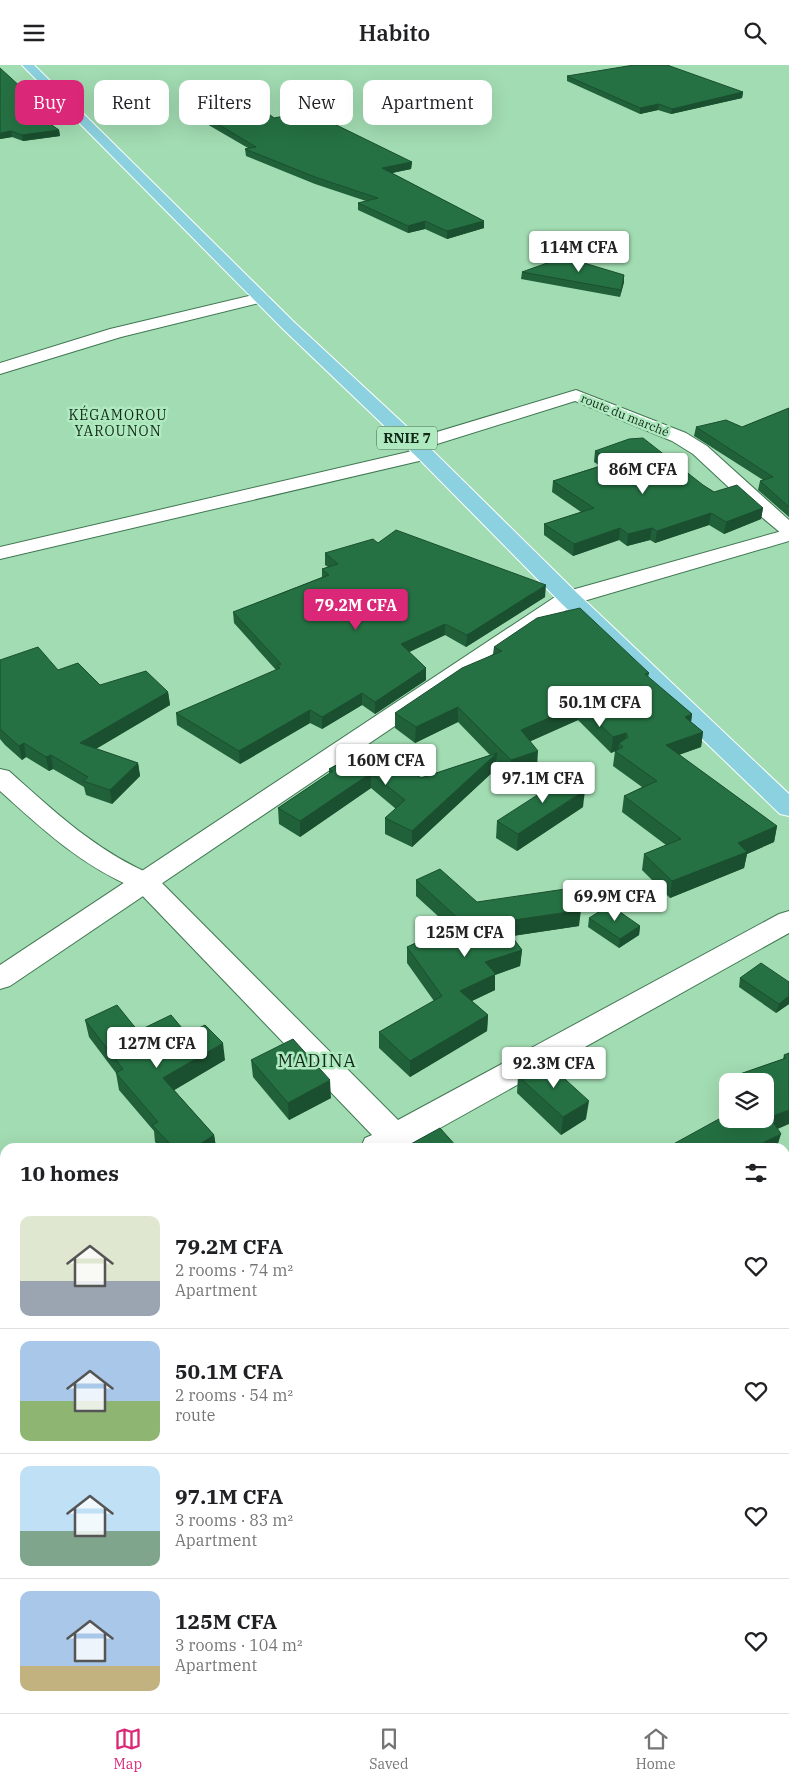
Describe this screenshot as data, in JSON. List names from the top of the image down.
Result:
{
  "streets": {
    "main road": ["RNIE 7"],
    "street": ["route du marché"]
  },
  "crossings": [
    ["route du marché", "RNIE 7"]
  ],
  "districts": ["KÉGAMOROU YAROUNON", "MADINA"],
  "page": {
    "header": "Habito",
    "chip": [
      "Buy",
      "Rent",
      "Filters",
      "New",
      "Apartment"
    ],
    "price": [
      "114M CFA",
      "86M CFA",
      "79.2M CFA",
      "50.1M CFA",
      "160M CFA",
      "97.1M CFA",
      "69.9M CFA",
      "125M CFA",
      "127M CFA",
      "92.3M CFA"
    ],
    "heading": "10 homes",
    "list": [
      {
        "name": "79.2M CFA",
        "note": "2 rooms · 74 m² · Apartment"
      },
      {
        "name": "50.1M CFA",
        "note": "2 rooms · 54 m² · route"
      },
      {
        "name": "97.1M CFA",
        "note": "3 rooms · 83 m² · Apartment"
      },
      {
        "name": "125M CFA",
        "note": "3 rooms · 104 m² · Apartment"
      }
    ],
    "tabs": ["Map", "Saved", "Home"]
  }
}
